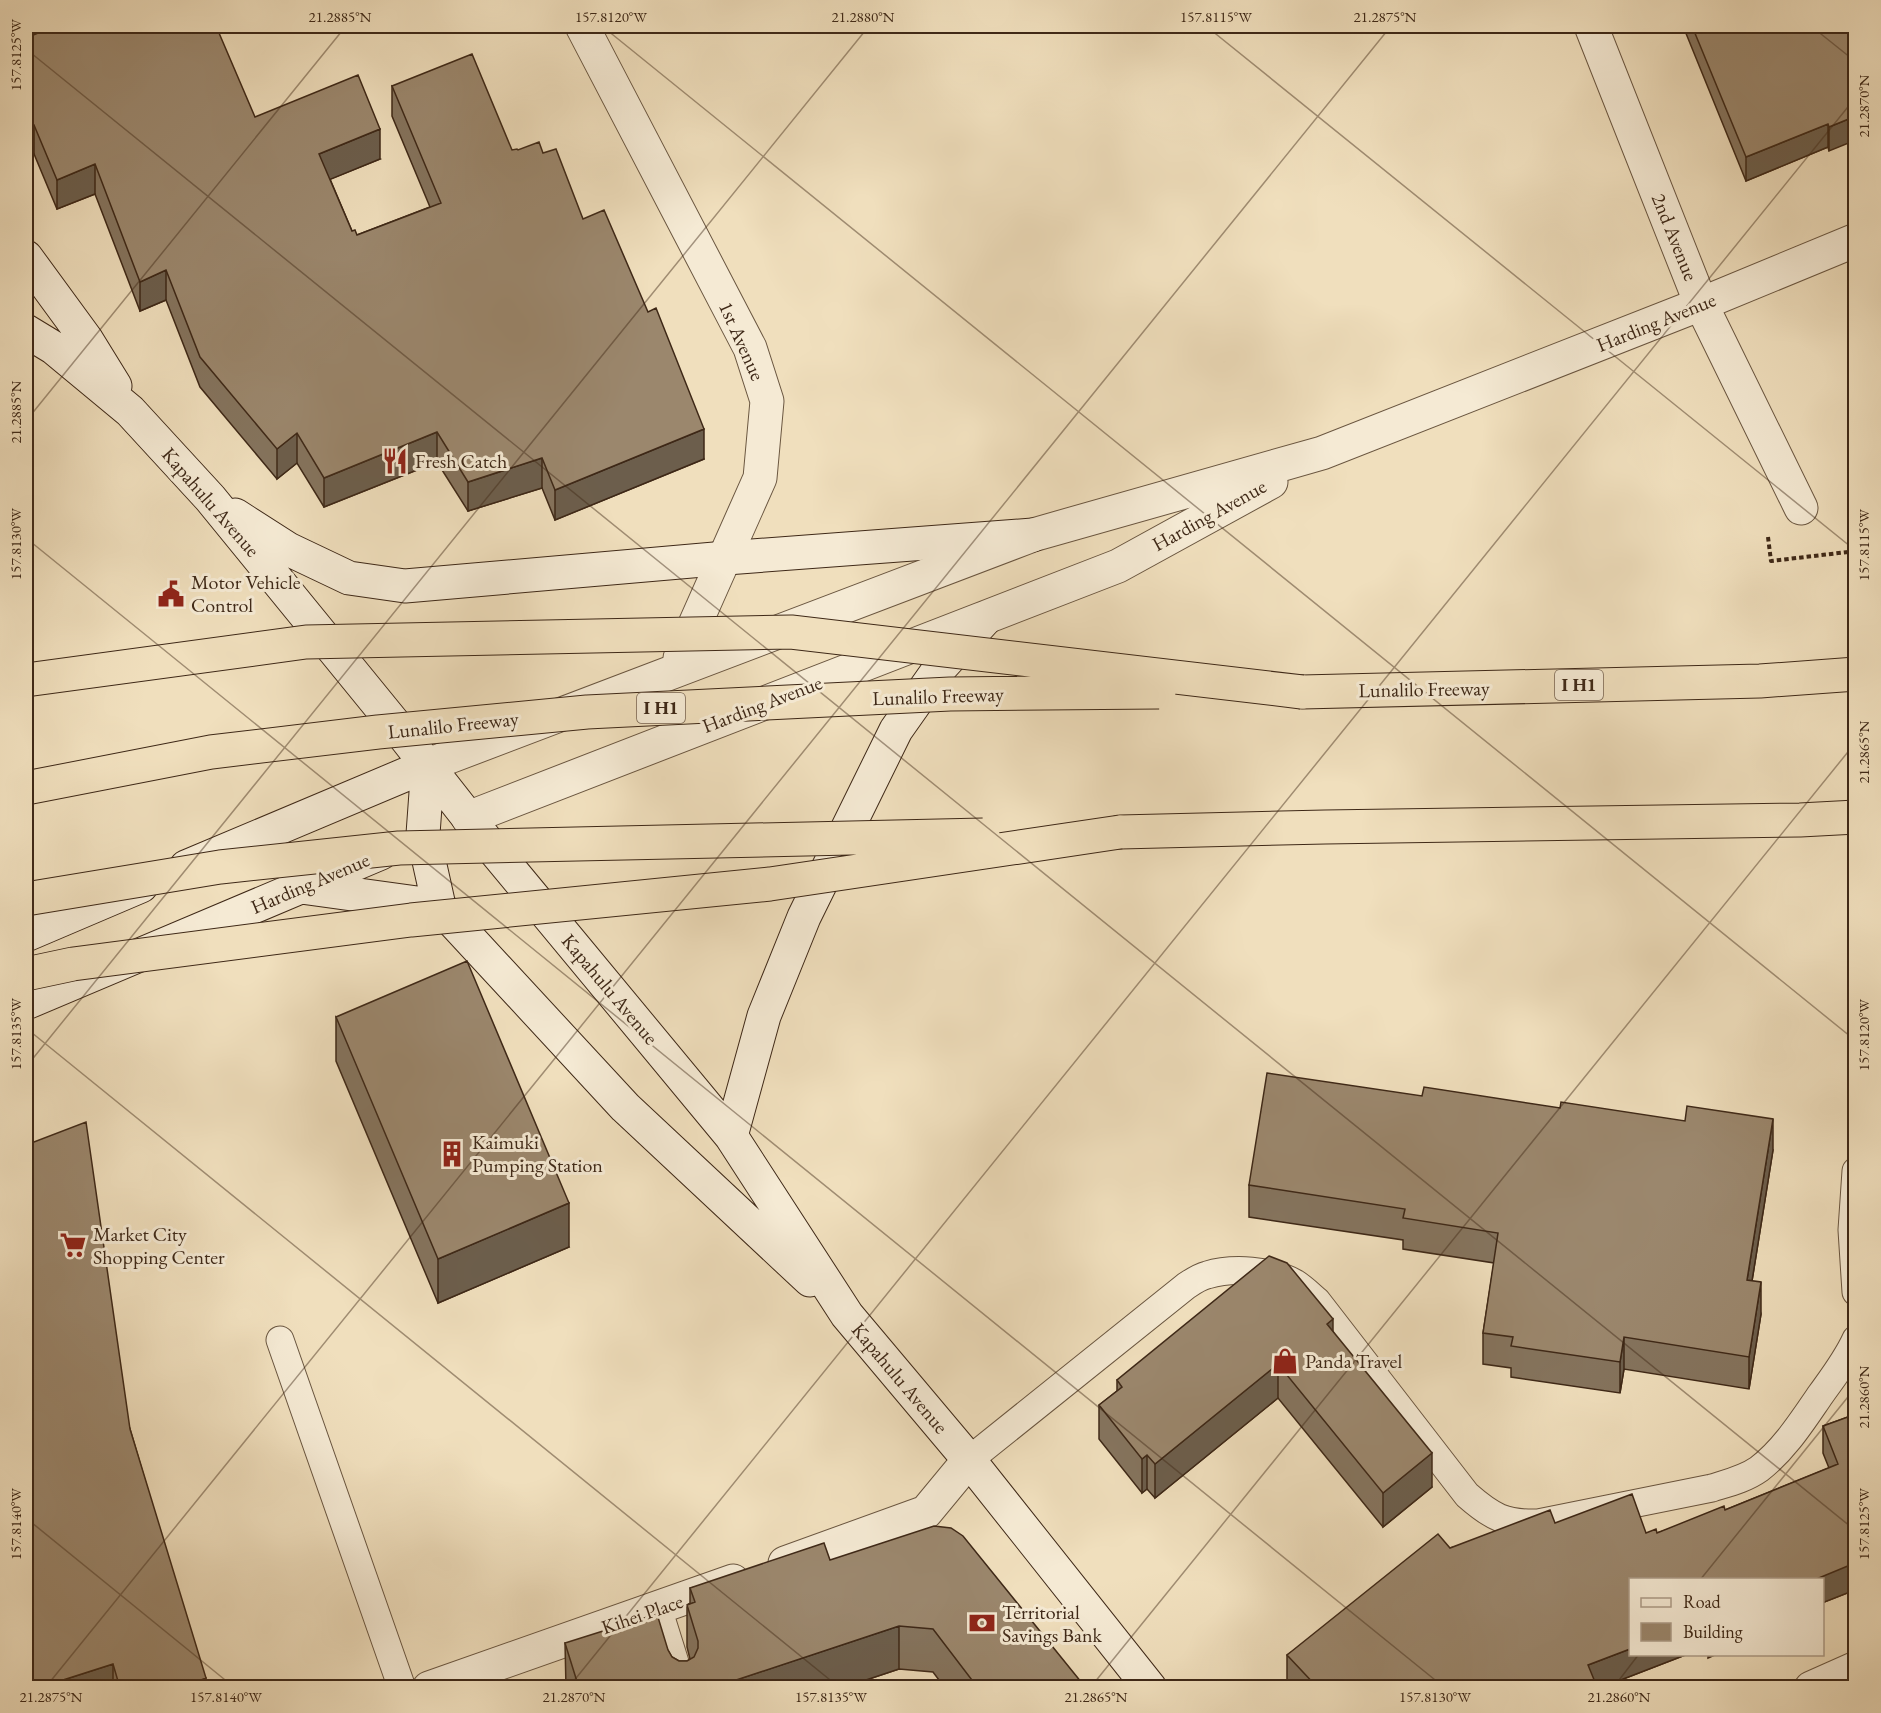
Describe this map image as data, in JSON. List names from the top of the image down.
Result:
{
  "streets": {
    "highway": ["I H1", "Lunalilo Freeway"],
    "main road": [
      "2nd Avenue",
      "Harding Avenue",
      "1st Avenue",
      "Kapahulu Avenue",
      "Kihei Place"
    ]
  },
  "crossings": [
    ["2nd Avenue", "Harding Avenue"],
    ["Harding Avenue", "1st Avenue"],
    ["Harding Avenue", "Kapahulu Avenue"],
    ["Kapahulu Avenue", "Kihei Place"]
  ],
  "places": {
    "restaurant": ["Fresh Catch"],
    "public building": ["Motor Vehicle Control"],
    "building": ["Kaimuki Pumping Station"],
    "supermarket": ["Market City Shopping Center"],
    "shop": ["Panda Travel"],
    "bank": ["Territorial Savings Bank"]
  },
  "legend": ["Road", "Building"],
  "coordinates": [
    "21.2885°N",
    "157.8120°W",
    "21.2880°N",
    "157.8115°W",
    "21.2875°N",
    "157.8125°W",
    "21.2870°N",
    "157.8130°W",
    "21.2865°N",
    "157.8135°W",
    "21.2860°N",
    "157.8140°W"
  ]
}
